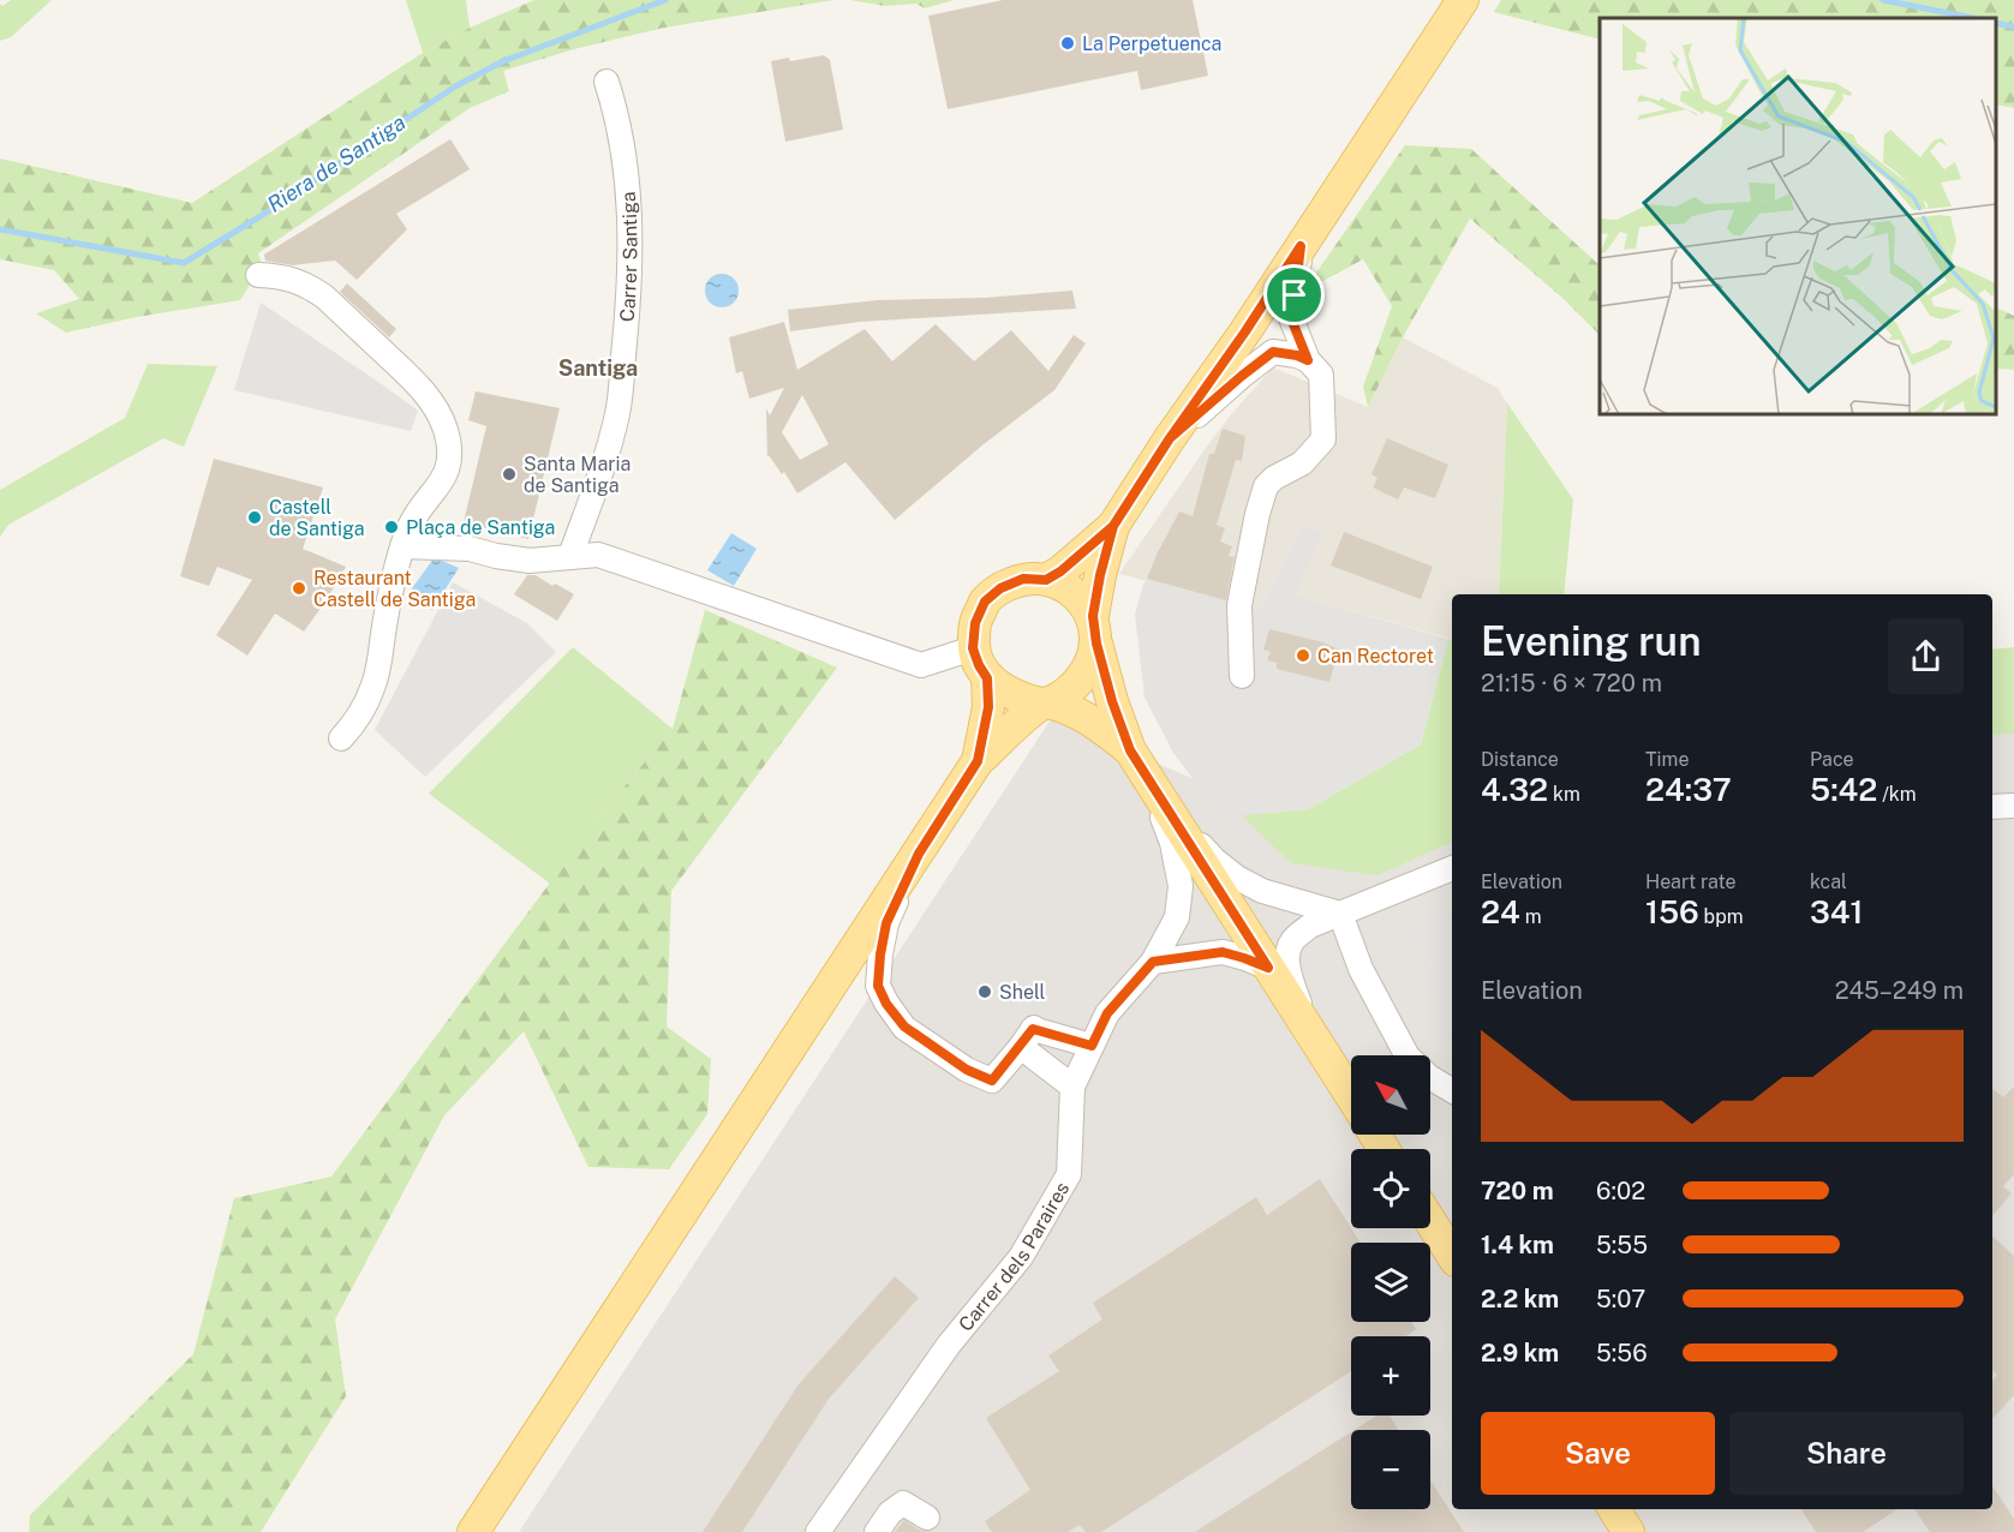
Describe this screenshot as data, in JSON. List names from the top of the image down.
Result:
{
  "streets": {
    "street": ["Carrer Santiga", "Carrer dels Paraires"]
  },
  "districts": ["Santiga"],
  "water": ["Riera de Santiga"],
  "places": [
    "La Perpetuenca",
    "Santa Maria de Santiga",
    "Castell de Santiga",
    "Plaça de Santiga",
    "Restaurant Castell de Santiga",
    "Can Rectoret",
    "Shell"
  ],
  "north": "top left",
  "page": {
    "heading": ["Evening run", "21:15 · 6 × 720 m"],
    "stats": [
      ["Distance", "4.32 km"],
      ["Time", "24:37"],
      ["Pace", "5:42 /km"],
      ["Elevation", "24 m"],
      ["Heart rate", "156 bpm"],
      ["kcal", "341"]
    ],
    "chart": ["Elevation", "245–249 m"],
    "map_buttons": ["+", "−"],
    "list": [
      {
        "name": "720 m",
        "note": "6:02"
      },
      {
        "name": "1.4 km",
        "note": "5:55"
      },
      {
        "name": "2.2 km",
        "note": "5:07"
      },
      {
        "name": "2.9 km",
        "note": "5:56"
      }
    ],
    "buttons": ["Save", "Share"]
  }
}
